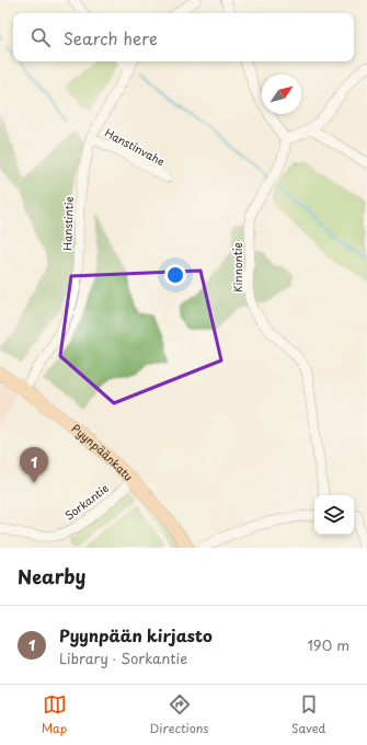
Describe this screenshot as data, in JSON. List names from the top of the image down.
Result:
{
  "streets": {
    "main road": ["Pyynpäänkatu"],
    "street": [
      "Hanstinvahe",
      "Hanstintie",
      "Kinnontie",
      "Sorkantie"
    ]
  },
  "crossings": [
    ["Hanstinvahe", "Hanstintie"],
    ["Hanstintie", "Pyynpäänkatu"],
    ["Pyynpäänkatu", "Sorkantie"]
  ],
  "north": "top right",
  "page": {
    "search": "Search here",
    "pins": "1",
    "heading": "Nearby",
    "list": [
      {
        "mark": "1",
        "name": "Pyynpään kirjasto",
        "note": "Library · Sorkantie",
        "value": "190 m"
      }
    ],
    "nav": ["Map", "Directions", "Saved"]
  }
}
